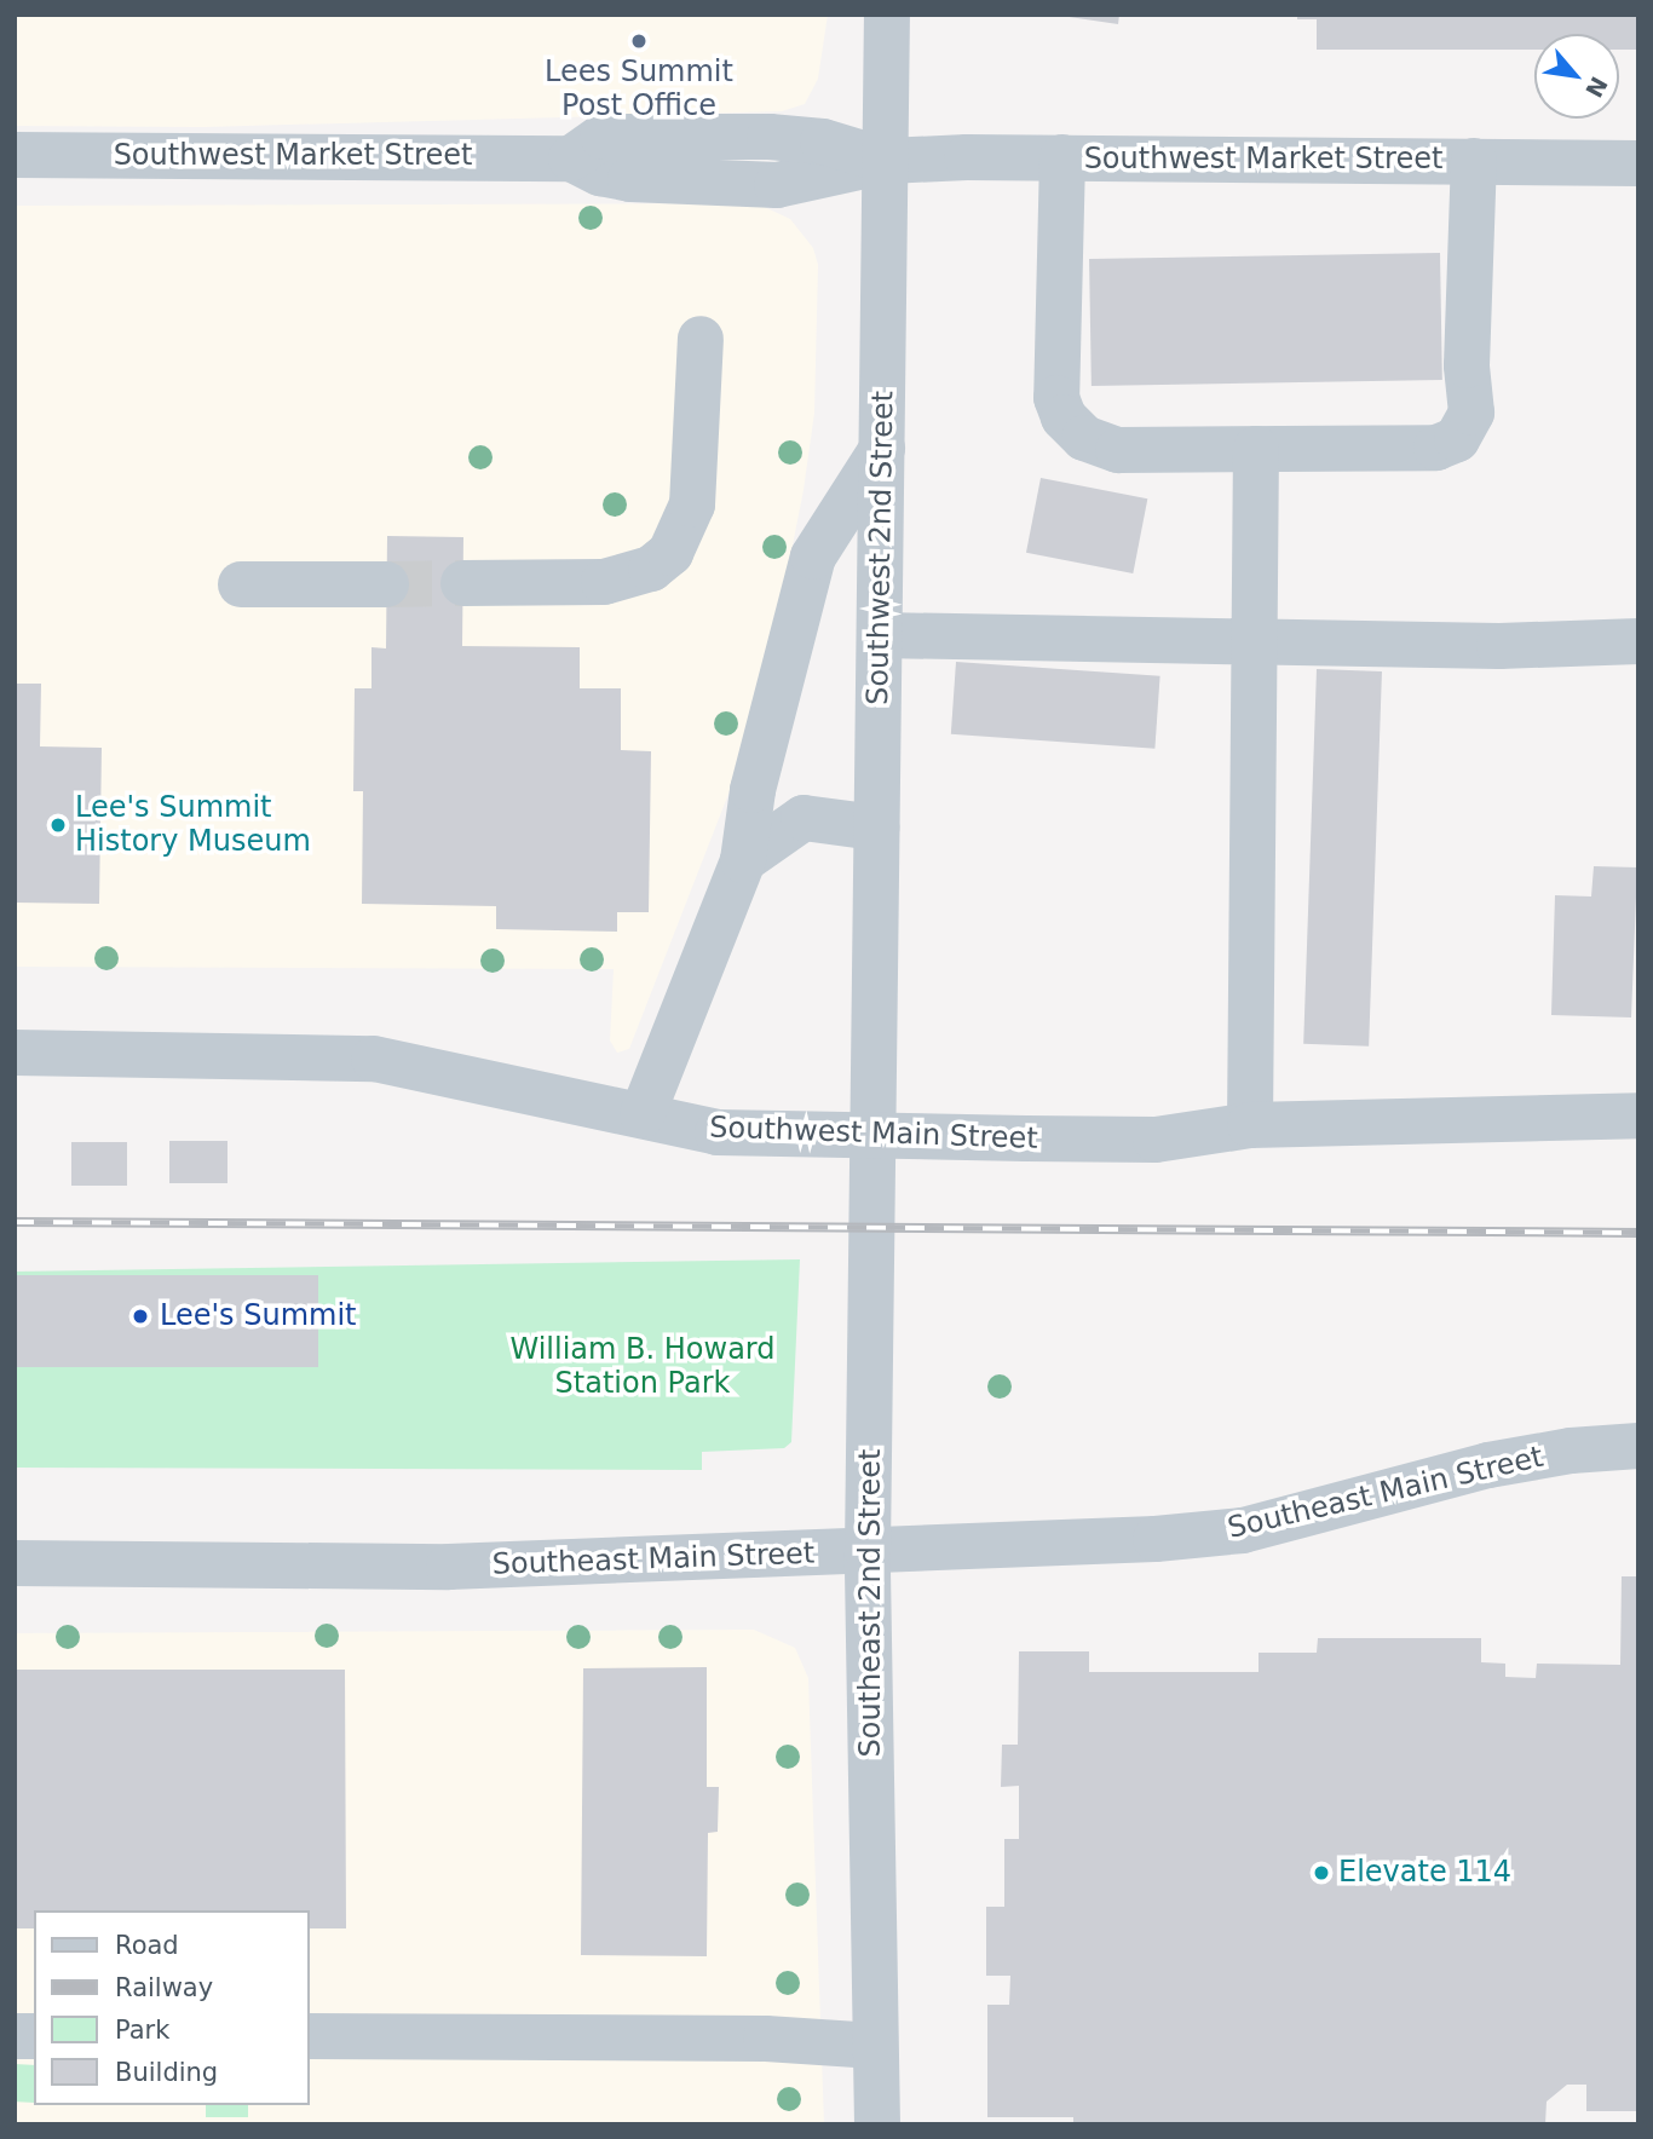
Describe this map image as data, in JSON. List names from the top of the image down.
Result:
{
  "streets": {
    "street": [
      "Southwest Market Street",
      "Southwest 2nd Street",
      "Southwest Main Street",
      "Southeast Main Street",
      "Southeast 2nd Street"
    ]
  },
  "crossings": [
    ["Southwest Market Street", "Southwest 2nd Street"],
    ["Southwest 2nd Street", "Southeast 2nd Street"],
    ["Southeast Main Street", "Southeast 2nd Street"]
  ],
  "parks": ["William B. Howard Station Park"],
  "places": [
    "Lees Summit Post Office",
    "Lee's Summit History Museum",
    "Lee's Summit",
    "Elevate 114"
  ],
  "legend": [
    "Road",
    "Railway",
    "Park",
    "Building"
  ],
  "north": "bottom right"
}
